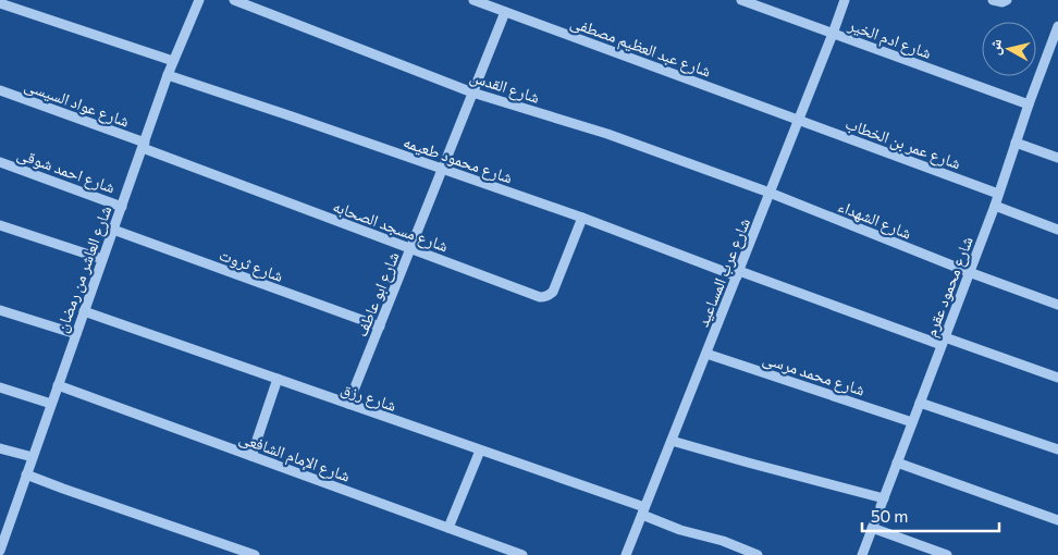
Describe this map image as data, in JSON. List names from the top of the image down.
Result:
{
  "streets": {
    "street": [
      "شارع ادم الخير",
      "شارع عبد العظيم مصطفى",
      "شارع القدس",
      "شارع عواد السيسى",
      "شارع عمر بن الخطاب",
      "شارع محمود طعيمه",
      "شارع احمد شوقى",
      "شارع الشهداء",
      "شارع مسجد الصحابه",
      "شارع ثروت",
      "شارع العاشر من رمضان",
      "شارع عرب المساعيد",
      "شارع محمود عقرم",
      "شارع ابو عاطف",
      "شارع محمد مرسى",
      "شارع رزق",
      "شارع الإمام الشافعى"
    ]
  },
  "crossings": [
    ["شارع ادم الخير", "شارع عرب المساعيد"],
    ["شارع ادم الخير", "شارع محمود عقرم"],
    ["شارع عبد العظيم مصطفى", "شارع عمر بن الخطاب"],
    ["شارع عبد العظيم مصطفى", "شارع عرب المساعيد"],
    ["شارع عبد العظيم مصطفى", "شارع ابو عاطف"],
    ["شارع القدس", "شارع الشهداء"],
    ["شارع القدس", "شارع عرب المساعيد"],
    ["شارع القدس", "شارع ابو عاطف"],
    ["شارع عواد السيسى", "شارع مسجد الصحابه"],
    ["شارع عواد السيسى", "شارع العاشر من رمضان"],
    ["شارع عمر بن الخطاب", "شارع عرب المساعيد"],
    ["شارع عمر بن الخطاب", "شارع محمود عقرم"],
    ["شارع محمود طعيمه", "شارع مسجد الصحابه"],
    ["شارع محمود طعيمه", "شارع العاشر من رمضان"],
    ["شارع محمود طعيمه", "شارع عرب المساعيد"],
    ["شارع محمود طعيمه", "شارع محمود عقرم"],
    ["شارع محمود طعيمه", "شارع ابو عاطف"],
    ["شارع احمد شوقى", "شارع العاشر من رمضان"],
    ["شارع الشهداء", "شارع عرب المساعيد"],
    ["شارع الشهداء", "شارع محمود عقرم"],
    ["شارع مسجد الصحابه", "شارع العاشر من رمضان"],
    ["شارع مسجد الصحابه", "شارع ابو عاطف"],
    ["شارع ثروت", "شارع العاشر من رمضان"],
    ["شارع ثروت", "شارع ابو عاطف"],
    ["شارع العاشر من رمضان", "شارع رزق"],
    ["شارع العاشر من رمضان", "شارع الإمام الشافعى"],
    ["شارع عرب المساعيد", "شارع محمد مرسى"],
    ["شارع عرب المساعيد", "شارع رزق"],
    ["شارع محمود عقرم", "شارع محمد مرسى"],
    ["شارع ابو عاطف", "شارع رزق"]
  ],
  "scale_bar": "50 m",
  "north": "left"
}
